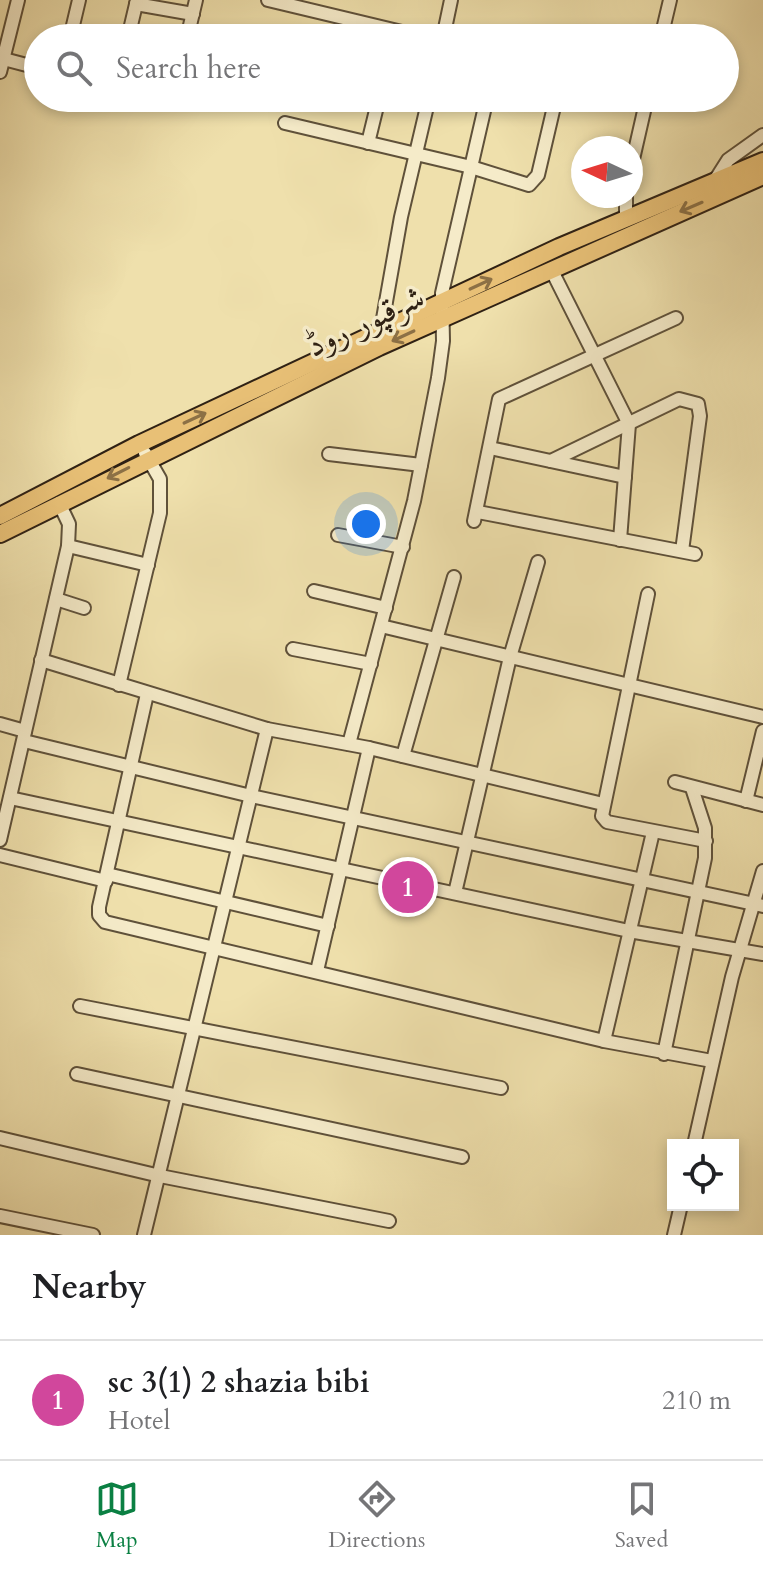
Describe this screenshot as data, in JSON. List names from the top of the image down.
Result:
{
  "streets": {
    "main road": ["شرقپور روڈ"]
  },
  "north": "left",
  "page": {
    "search": "Search here",
    "pins": "1",
    "heading": "Nearby",
    "list": [
      {
        "mark": "1",
        "name": "sc 3(1) 2 shazia bibi",
        "note": "Hotel",
        "value": "210 m"
      }
    ],
    "nav": ["Map", "Directions", "Saved"]
  }
}
